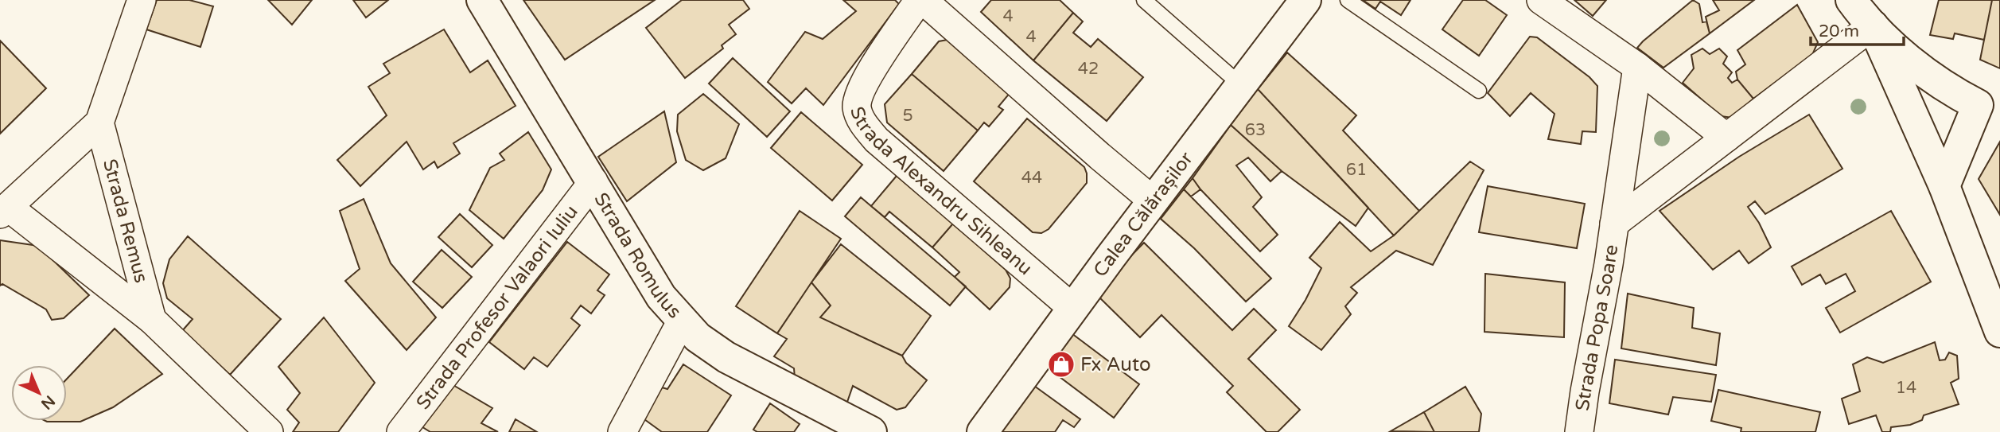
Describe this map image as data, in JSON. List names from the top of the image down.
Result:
{
  "streets": {
    "street": [
      "Strada Alexandru Sihleanu",
      "Calea Călărașilor",
      "Strada Remus",
      "Strada Romulus",
      "Strada Profesor Valaori Iuliu",
      "Strada Popa Soare"
    ]
  },
  "crossings": [
    ["Strada Alexandru Sihleanu", "Calea Călărașilor"],
    ["Strada Romulus", "Strada Profesor Valaori Iuliu"]
  ],
  "places": {
    "shop": ["Fx Auto"]
  },
  "house_numbers": [
    "4",
    "4",
    "42",
    "5",
    "63",
    "61",
    "44",
    "14"
  ],
  "scale_bar": "20 m",
  "north": "bottom right"
}
